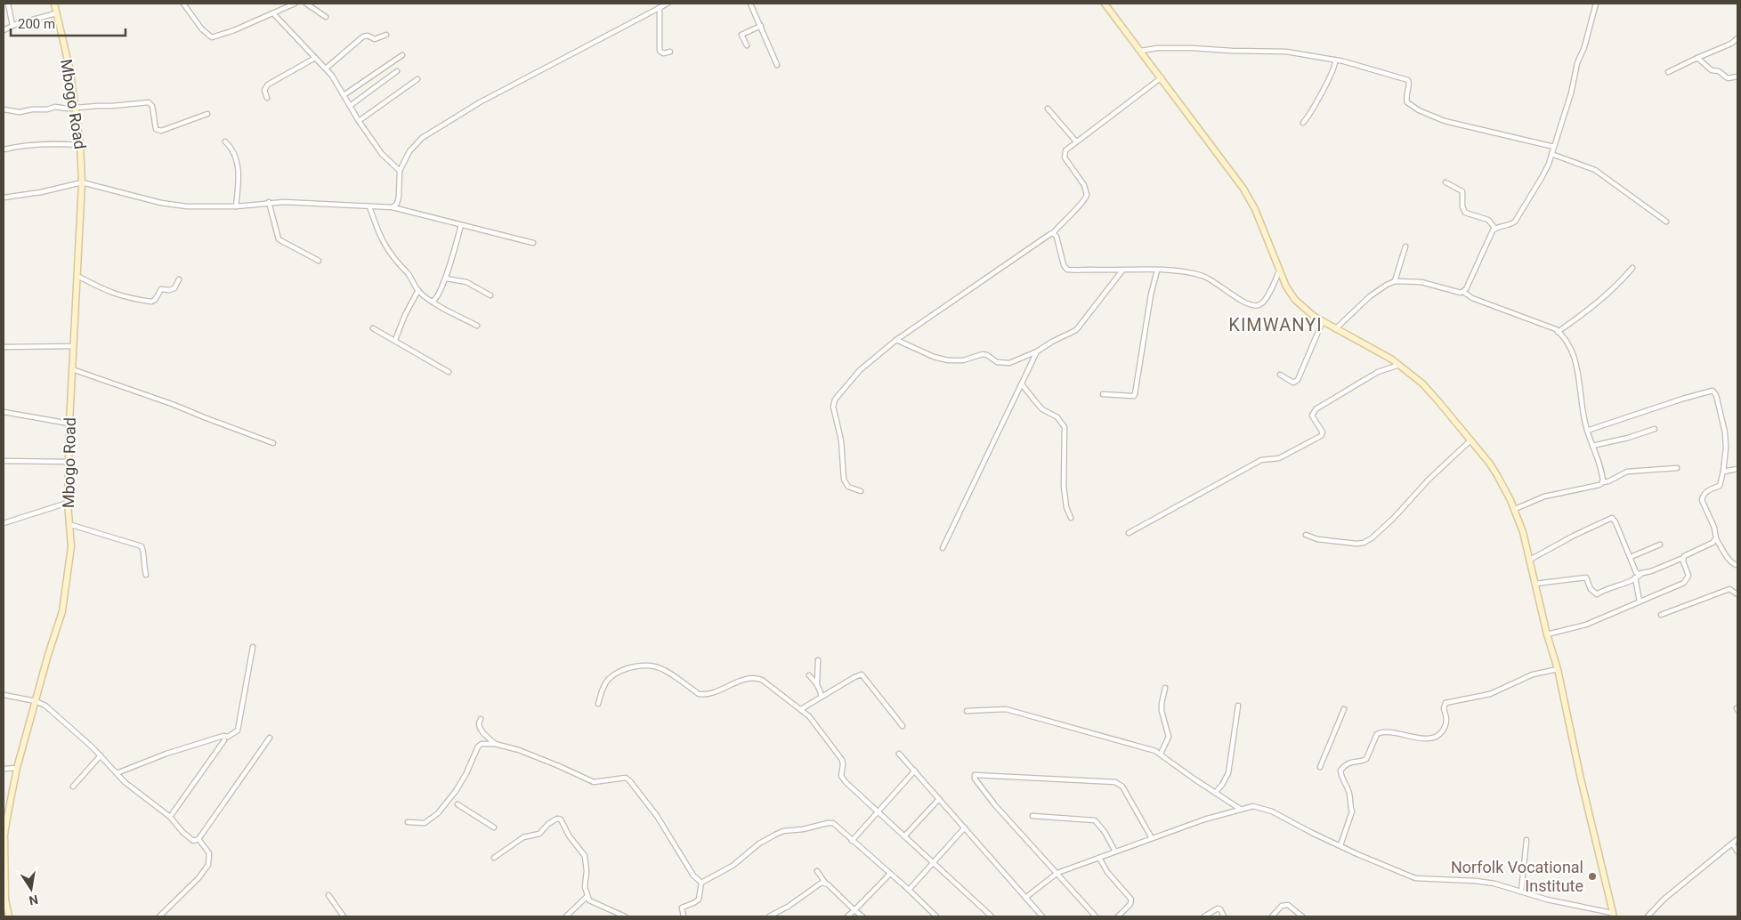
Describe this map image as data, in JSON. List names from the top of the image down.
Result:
{
  "streets": {
    "street": ["Mbogo Road"]
  },
  "districts": ["KIMWANYI"],
  "places": ["Norfolk Vocational Institute"],
  "scale_bar": "200 m",
  "north": "bottom"
}
